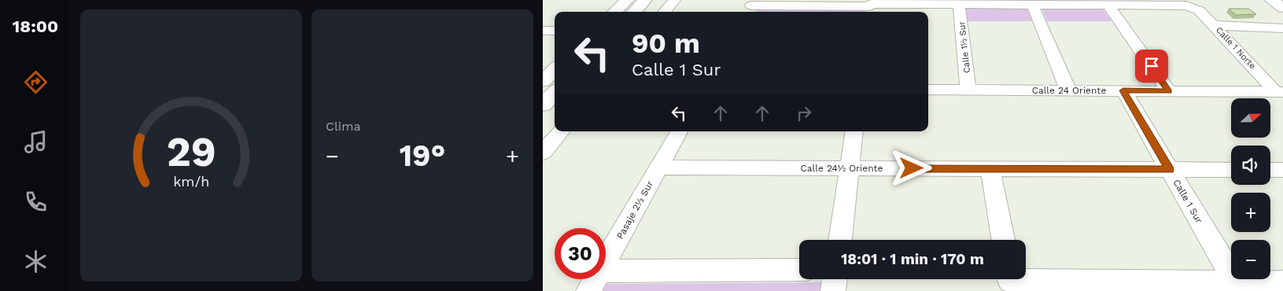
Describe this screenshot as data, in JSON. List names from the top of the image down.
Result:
{
  "streets": {
    "street": [
      "Calle 1½ Sur",
      "Calle 1 Norte",
      "Calle 24 Oriente",
      "Calle 24½ Oriente",
      "Calle 1 Sur",
      "Pasaje 2½ Sur"
    ]
  },
  "crossings": [
    ["Calle 1½ Sur", "Calle 24 Oriente"],
    ["Calle 1 Norte", "Calle 24 Oriente"],
    ["Calle 24 Oriente", "Calle 1 Sur"],
    ["Calle 24½ Oriente", "Calle 1 Sur"],
    ["Calle 24½ Oriente", "Pasaje 2½ Sur"]
  ],
  "north": "right",
  "page": {
    "tabs": "18:00",
    "tile": "Clima",
    "turn": ["90 m", "Calle 1 Sur"],
    "map_buttons": ["+", "−"],
    "heat": ["−", "19°", "+"],
    "limit": "30",
    "trip": "18:01 · 1 min · 170 m",
    "gauge": ["29", "km/h"]
  }
}
